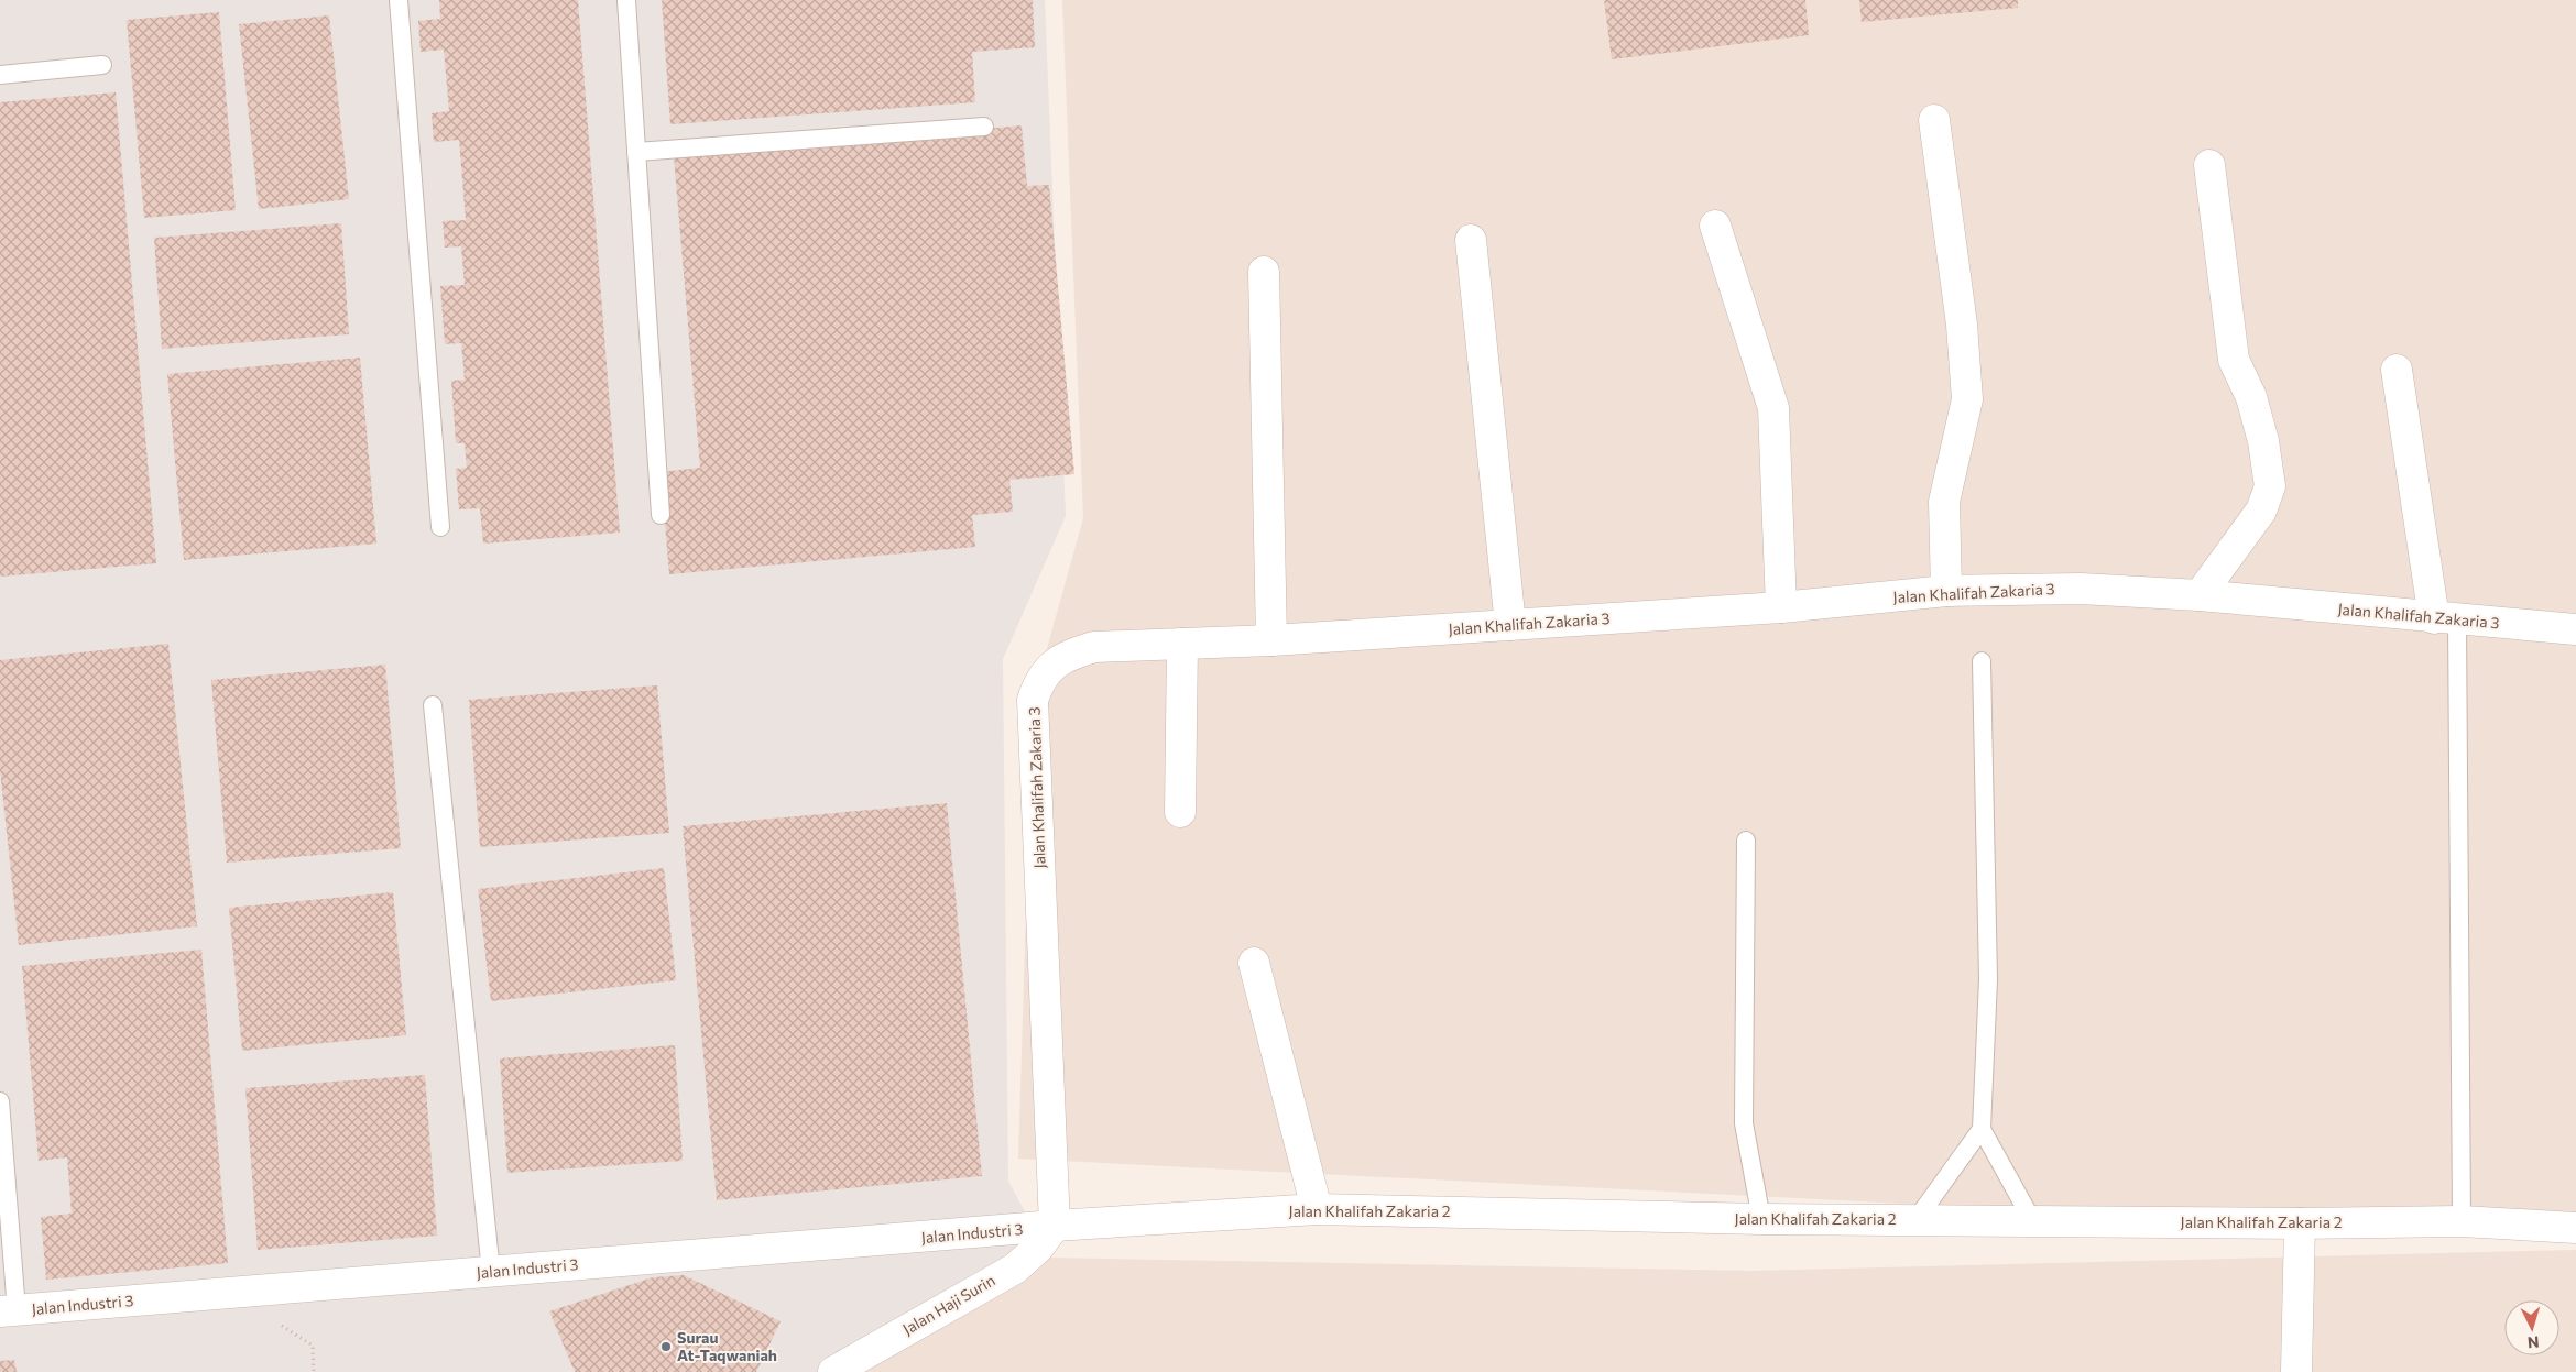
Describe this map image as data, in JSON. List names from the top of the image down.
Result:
{
  "streets": {
    "street": [
      "Jalan Khalifah Zakaria 3",
      "Jalan Khalifah Zakaria 2",
      "Jalan Industri 3",
      "Jalan Haji Surin"
    ]
  },
  "crossings": [
    ["Jalan Khalifah Zakaria 3", "Jalan Khalifah Zakaria 2"],
    ["Jalan Khalifah Zakaria 3", "Jalan Industri 3"],
    ["Jalan Khalifah Zakaria 3", "Jalan Haji Surin"],
    ["Jalan Khalifah Zakaria 2", "Jalan Industri 3"],
    ["Jalan Khalifah Zakaria 2", "Jalan Haji Surin"],
    ["Jalan Industri 3", "Jalan Haji Surin"]
  ],
  "places": ["Surau At-Taqwaniah"],
  "north": "bottom"
}
